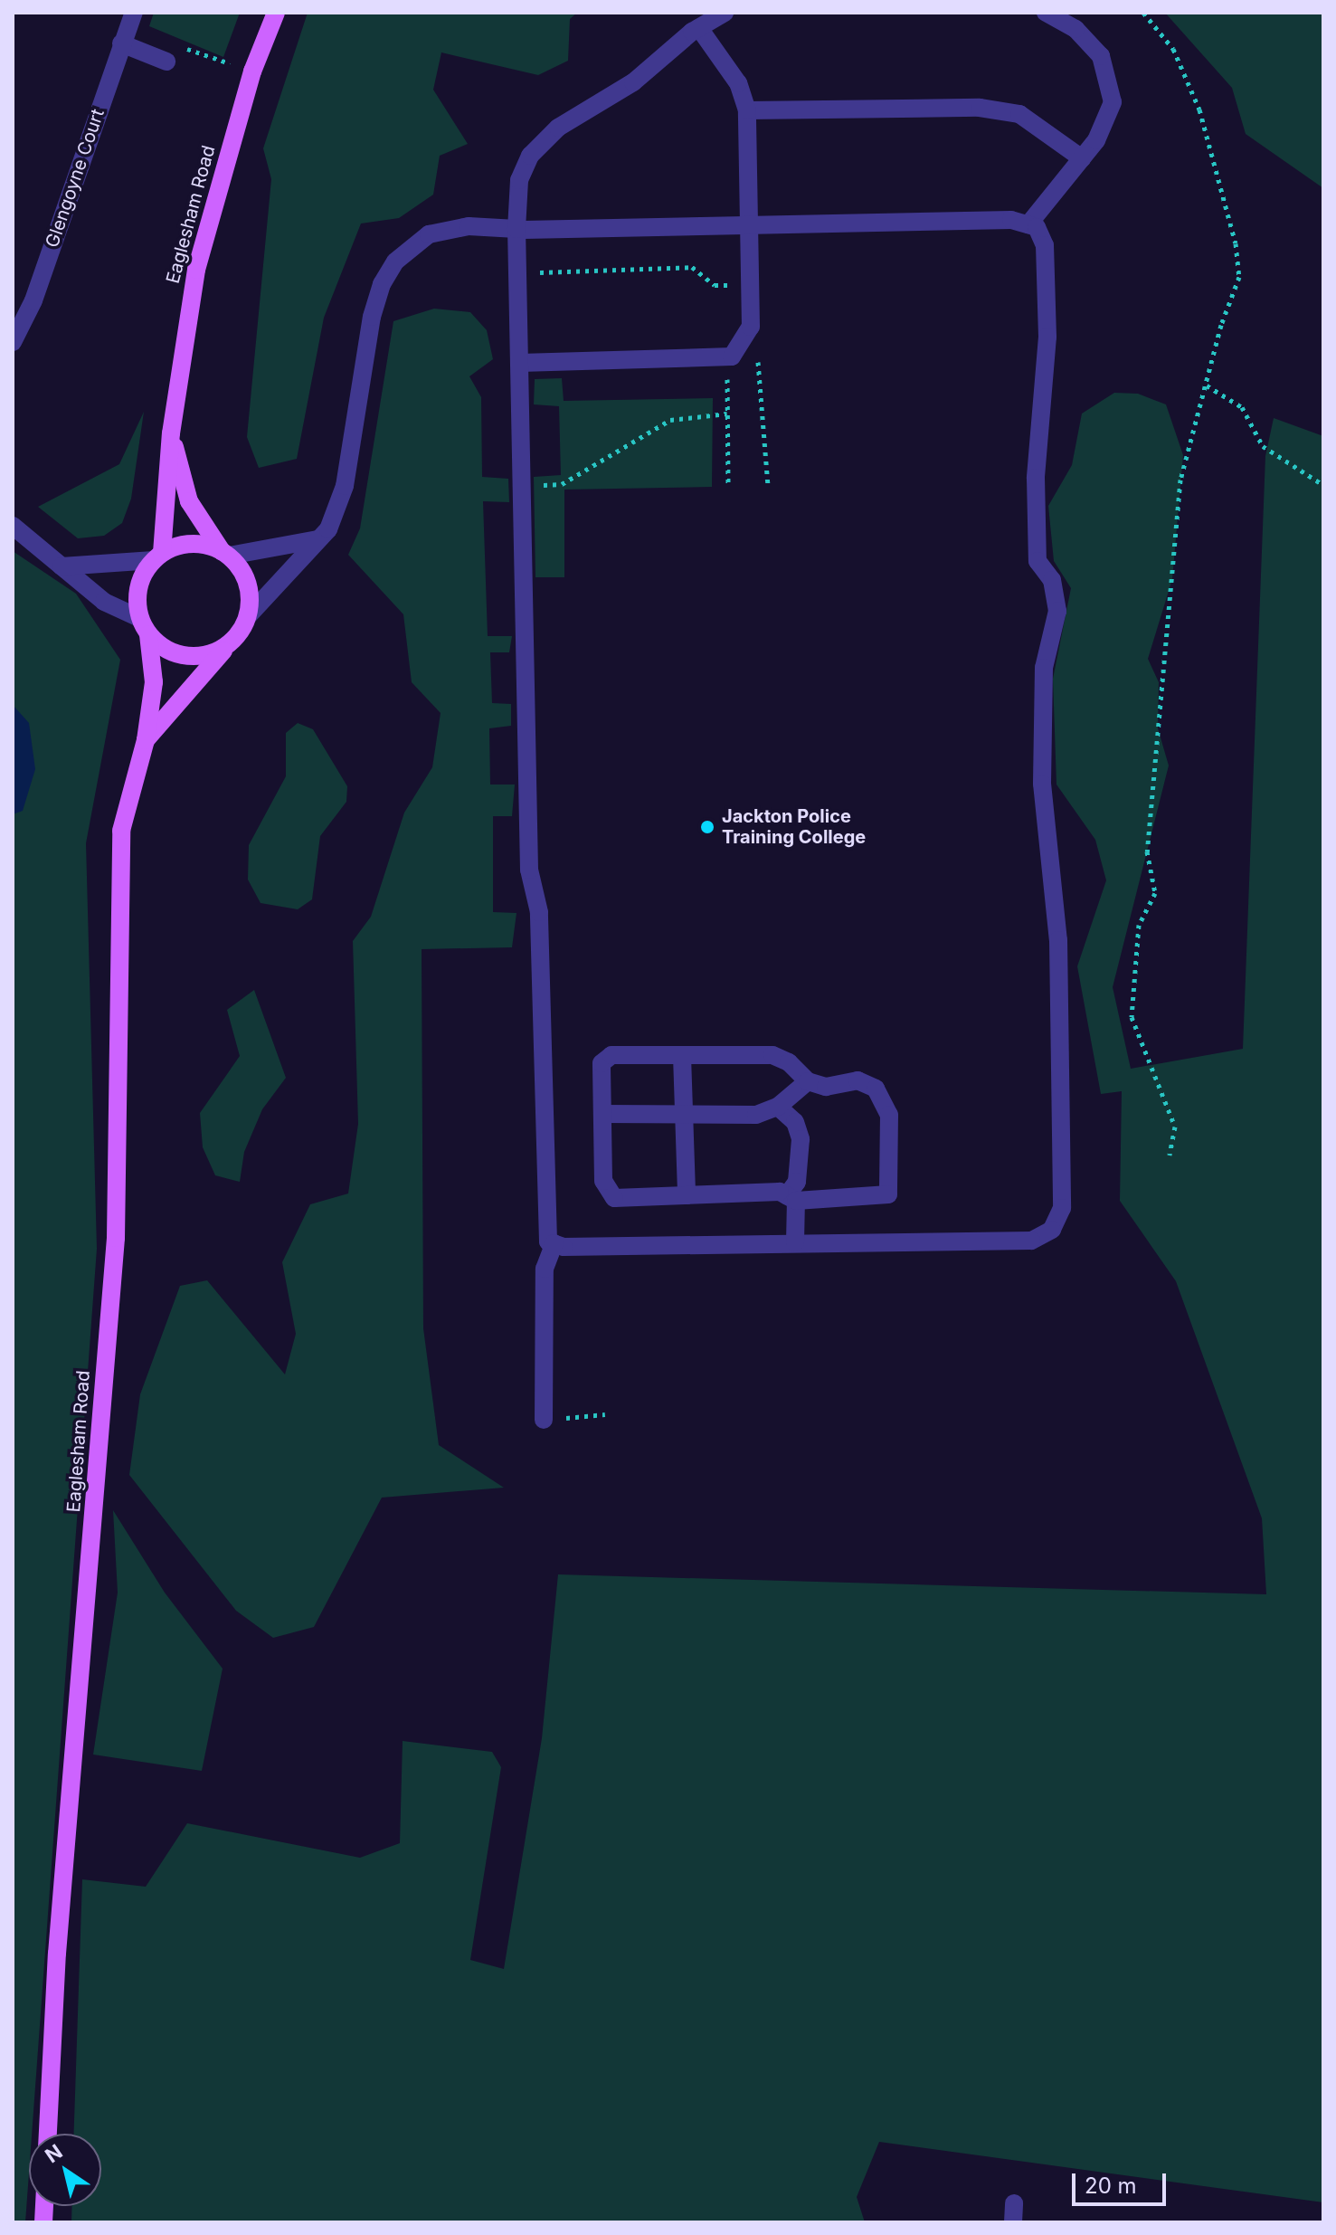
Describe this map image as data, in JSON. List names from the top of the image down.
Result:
{
  "streets": {
    "main road": ["Eaglesham Road"],
    "street": ["Glengoyne Court"]
  },
  "places": ["Jackton Police Training College"],
  "scale_bar": "20 m",
  "north": "top left"
}
